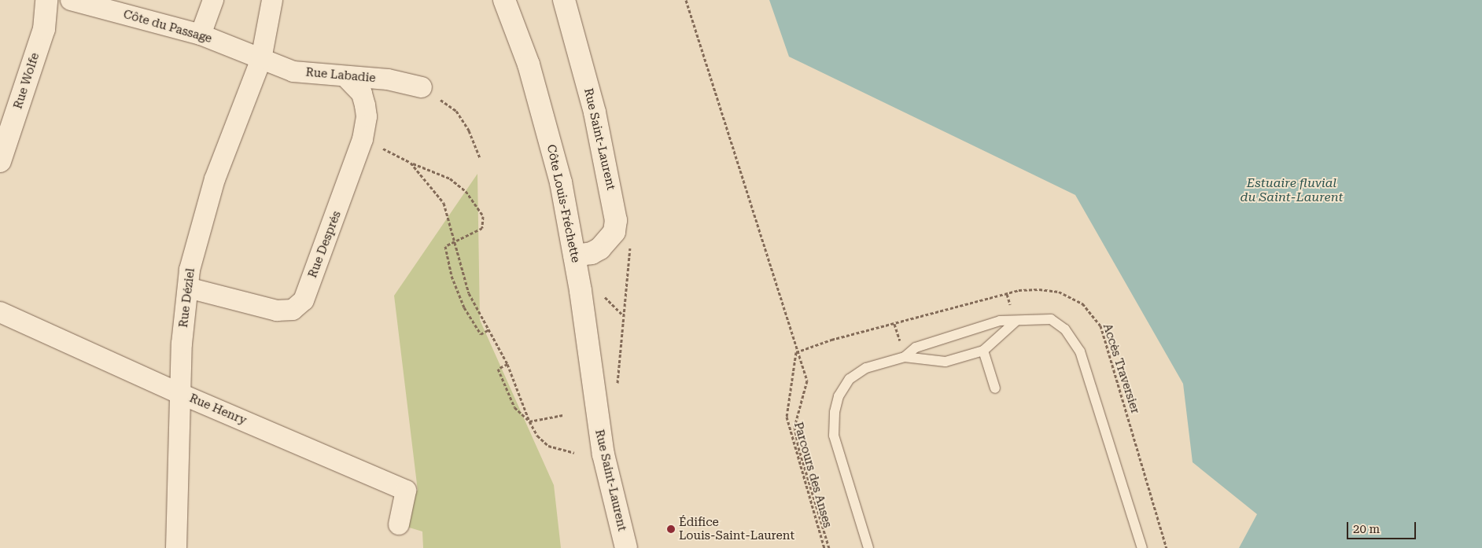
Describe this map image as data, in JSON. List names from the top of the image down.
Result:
{
  "streets": {
    "main road": ["Rue Wolfe", "Rue Saint-Laurent", "Côte Louis-Fréchette"],
    "street": [
      "Côte du Passage",
      "Rue Labadie",
      "Rue Després",
      "Rue Déziel",
      "Rue Henry"
    ],
    "path": ["Accès Traversier", "Parcours des Anses"]
  },
  "crossings": [
    ["Côte du Passage", "Rue Labadie"],
    ["Côte du Passage", "Rue Déziel"],
    ["Rue Labadie", "Rue Després"],
    ["Rue Labadie", "Rue Déziel"],
    ["Rue Saint-Laurent", "Côte Louis-Fréchette"],
    ["Rue Després", "Rue Déziel"],
    ["Rue Déziel", "Rue Henry"],
    ["Accès Traversier", "Parcours des Anses"]
  ],
  "water": ["Estuaire fluvial du Saint-Laurent"],
  "places": ["Édifice Louis-Saint-Laurent"],
  "scale_bar": "20 m"
}
